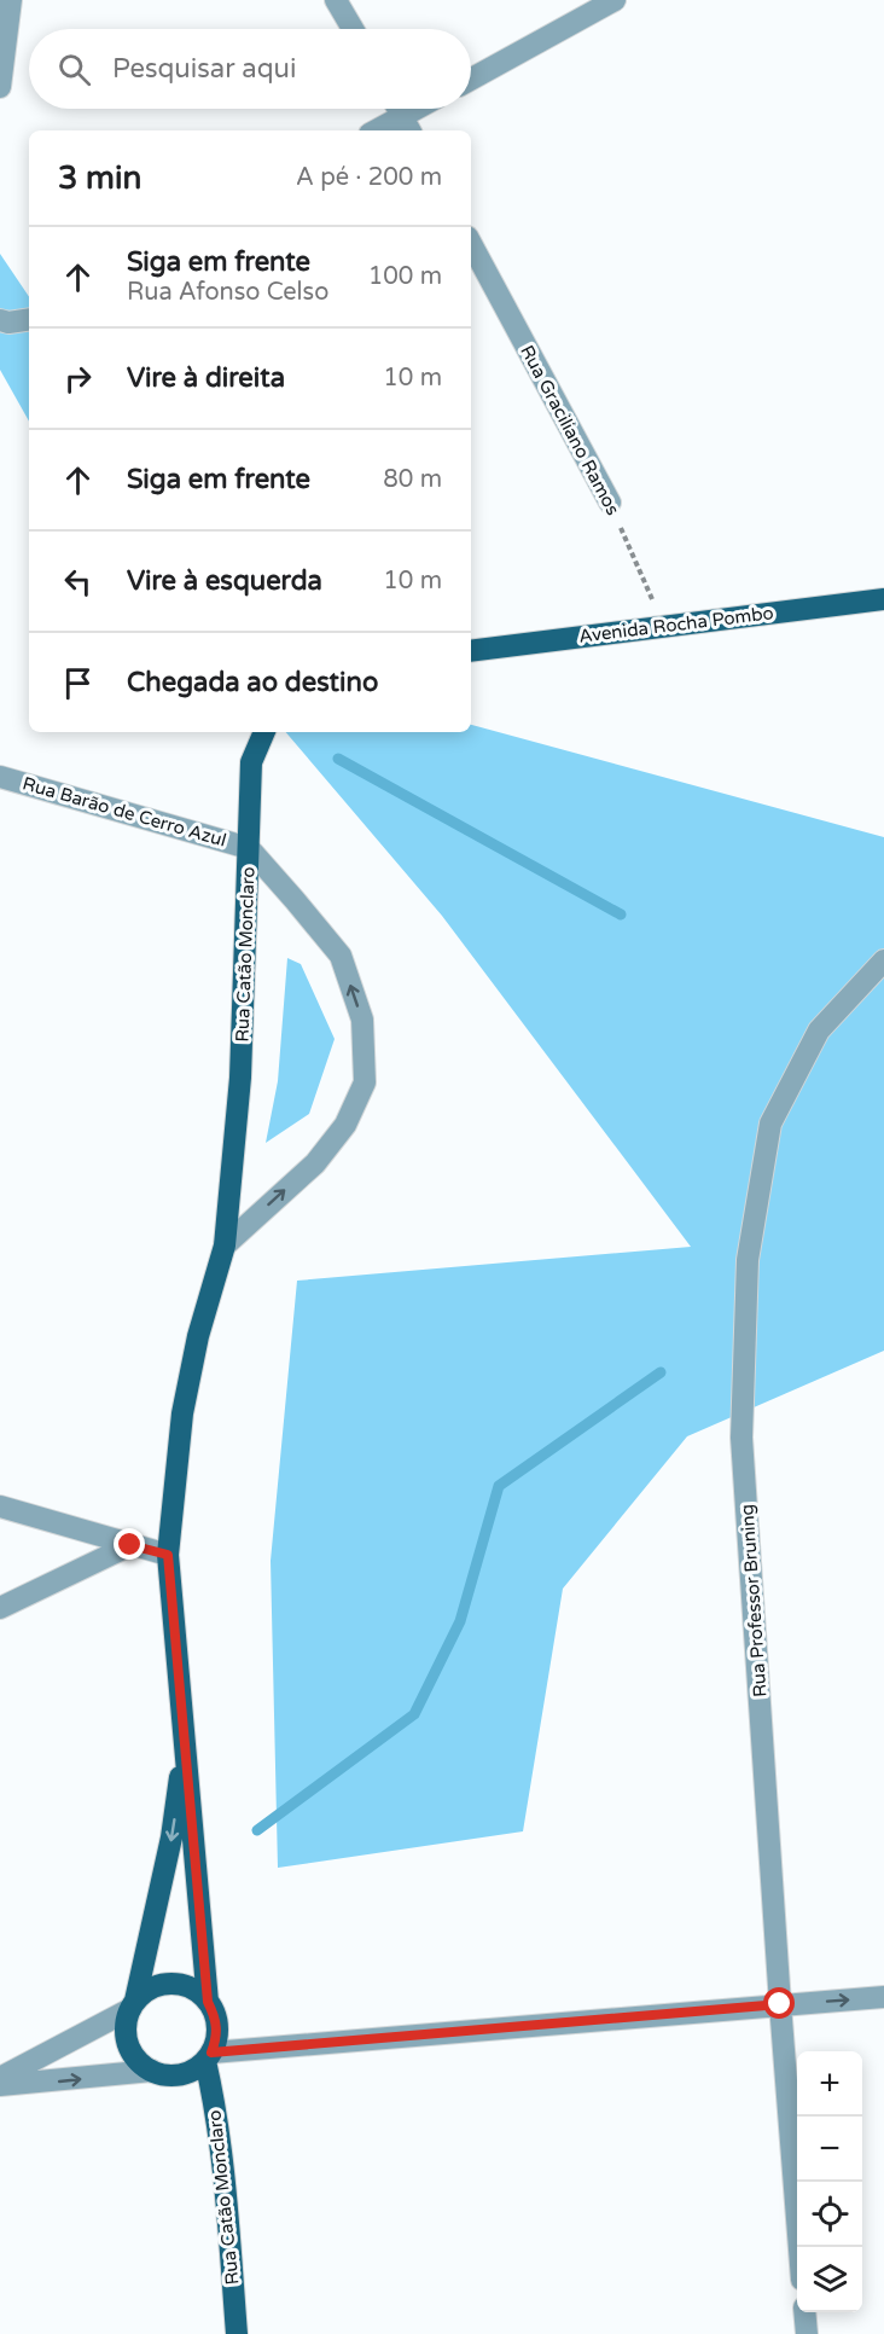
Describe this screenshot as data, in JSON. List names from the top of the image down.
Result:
{
  "streets": {
    "main road": ["Avenida Rocha Pombo", "Rua Catão Monclaro"],
    "street": ["Rua Graciliano Ramos", "Rua Barão de Cerro Azul", "Rua Professor Bruning"]
  },
  "crossings": [
    ["Rua Graciliano Ramos", "Avenida Rocha Pombo"],
    ["Rua Barão de Cerro Azul", "Rua Catão Monclaro"]
  ],
  "page": {
    "search": "Pesquisar aqui",
    "heading": ["3 min", "A pé · 200 m"],
    "list": [
      ["Siga em frente", "Rua Afonso Celso", "100 m"],
      ["Vire à direita", "10 m"],
      ["Siga em frente", "80 m"],
      ["Vire à esquerda", "10 m"],
      "Chegada ao destino"
    ],
    "map_buttons": ["+", "−"]
  }
}
